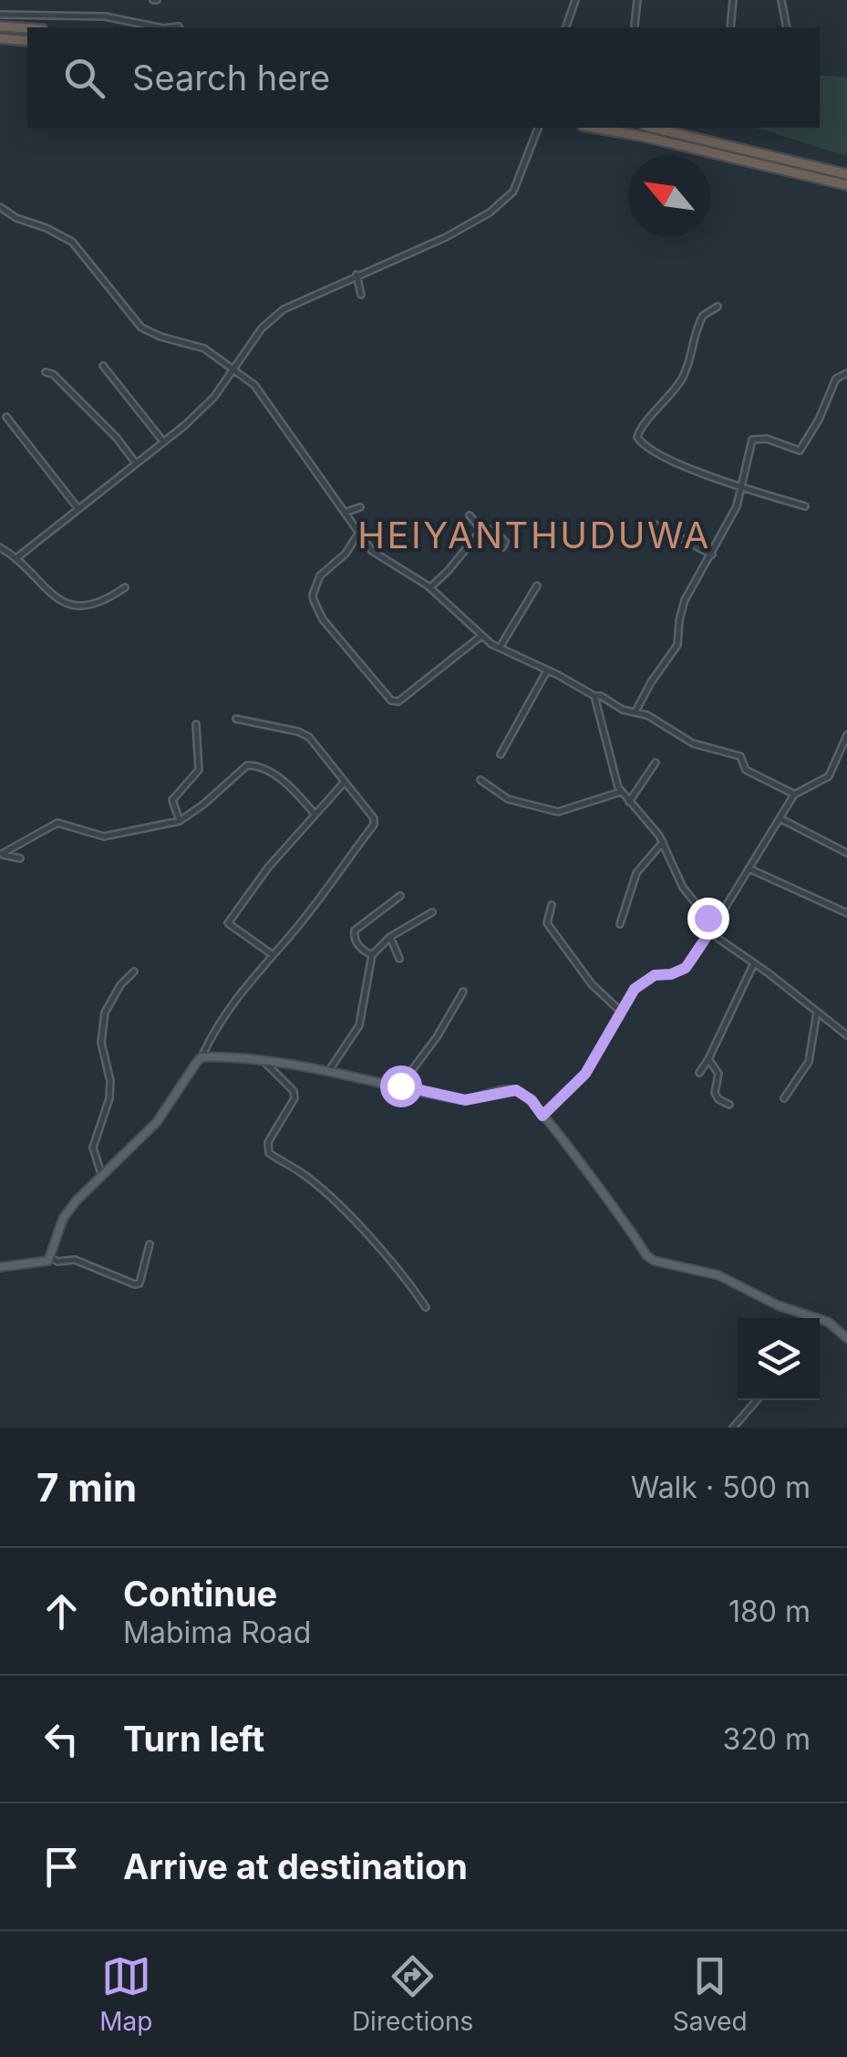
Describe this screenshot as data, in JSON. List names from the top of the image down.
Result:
{
  "districts": ["HEIYANTHUDUWA"],
  "north": "top left",
  "page": {
    "search": "Search here",
    "heading": ["7 min", "Walk · 500 m"],
    "list": [
      ["Continue", "Mabima Road", "180 m"],
      ["Turn left", "320 m"],
      "Arrive at destination"
    ],
    "nav": ["Map", "Directions", "Saved"]
  }
}
